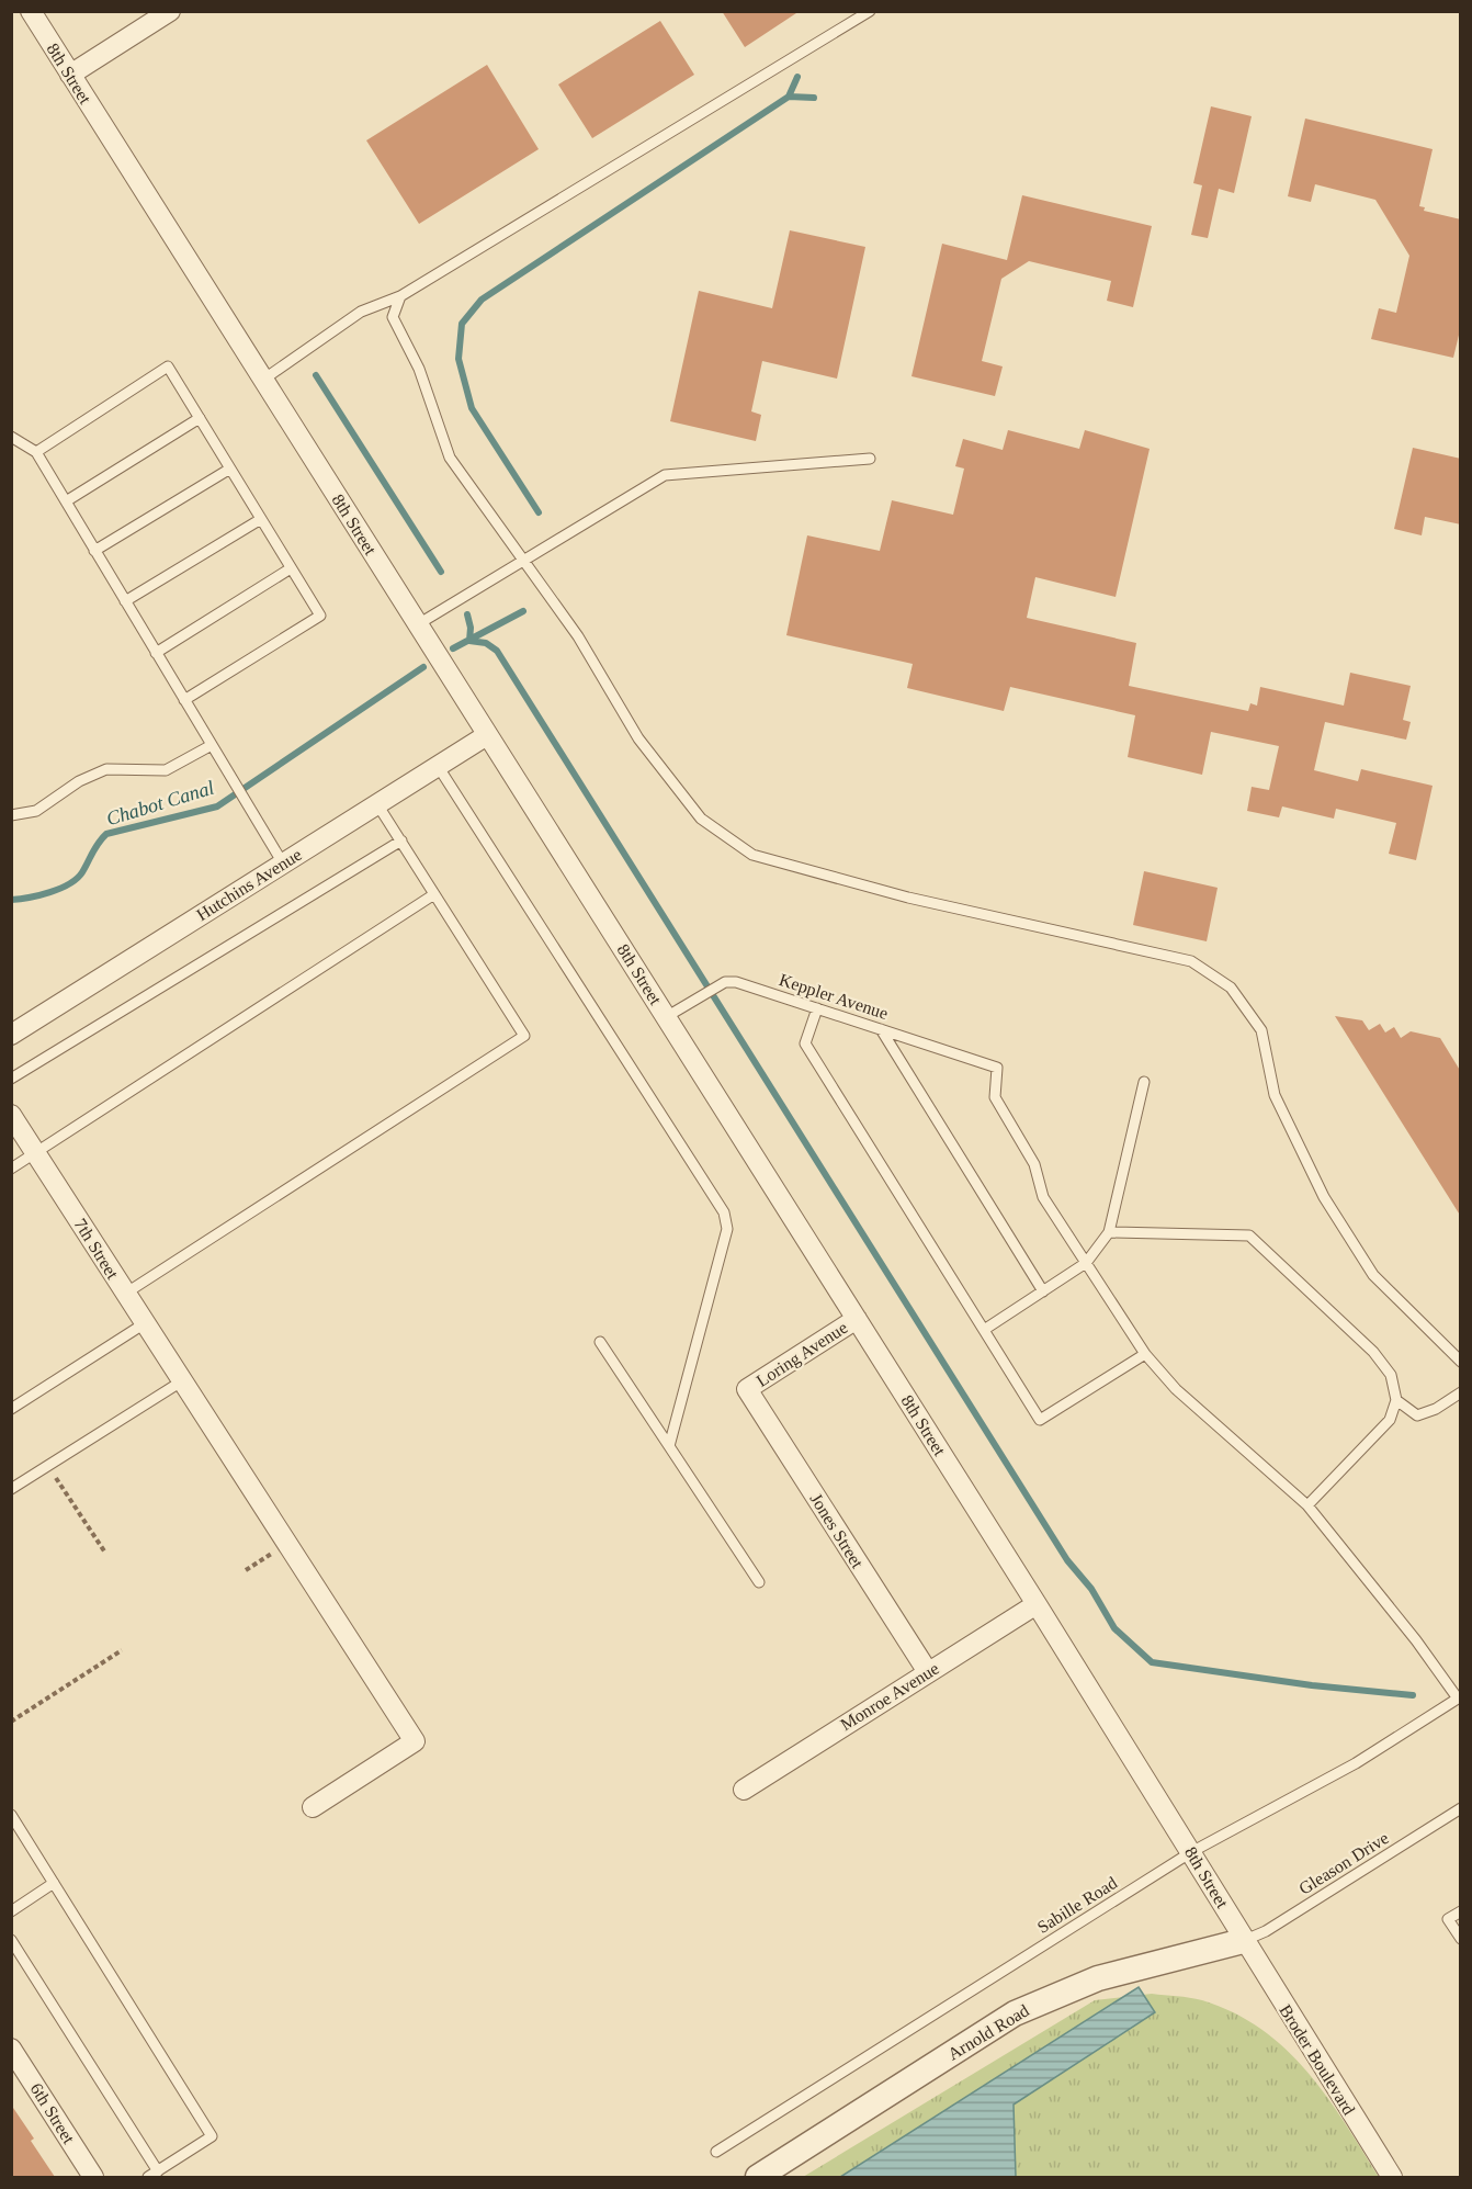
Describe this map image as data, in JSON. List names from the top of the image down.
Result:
{
  "streets": {
    "street": [
      "8th Street",
      "Hutchins Avenue",
      "7th Street",
      "Loring Avenue",
      "Jones Street",
      "Monroe Avenue",
      "Arnold Road",
      "Broder Boulevard",
      "6th Street"
    ],
    "lane": ["Keppler Avenue", "Gleason Drive", "Sabille Road"]
  },
  "crossings": [
    ["8th Street", "Hutchins Avenue"],
    ["8th Street", "Keppler Avenue"],
    ["8th Street", "Loring Avenue"],
    ["8th Street", "Monroe Avenue"],
    ["8th Street", "Gleason Drive"],
    ["8th Street", "Sabille Road"],
    ["8th Street", "Arnold Road"],
    ["8th Street", "Broder Boulevard"],
    ["Loring Avenue", "Jones Street"],
    ["Jones Street", "Monroe Avenue"],
    ["Gleason Drive", "Arnold Road"],
    ["Gleason Drive", "Broder Boulevard"],
    ["Arnold Road", "Broder Boulevard"]
  ],
  "water": ["Chabot Canal"]
}
